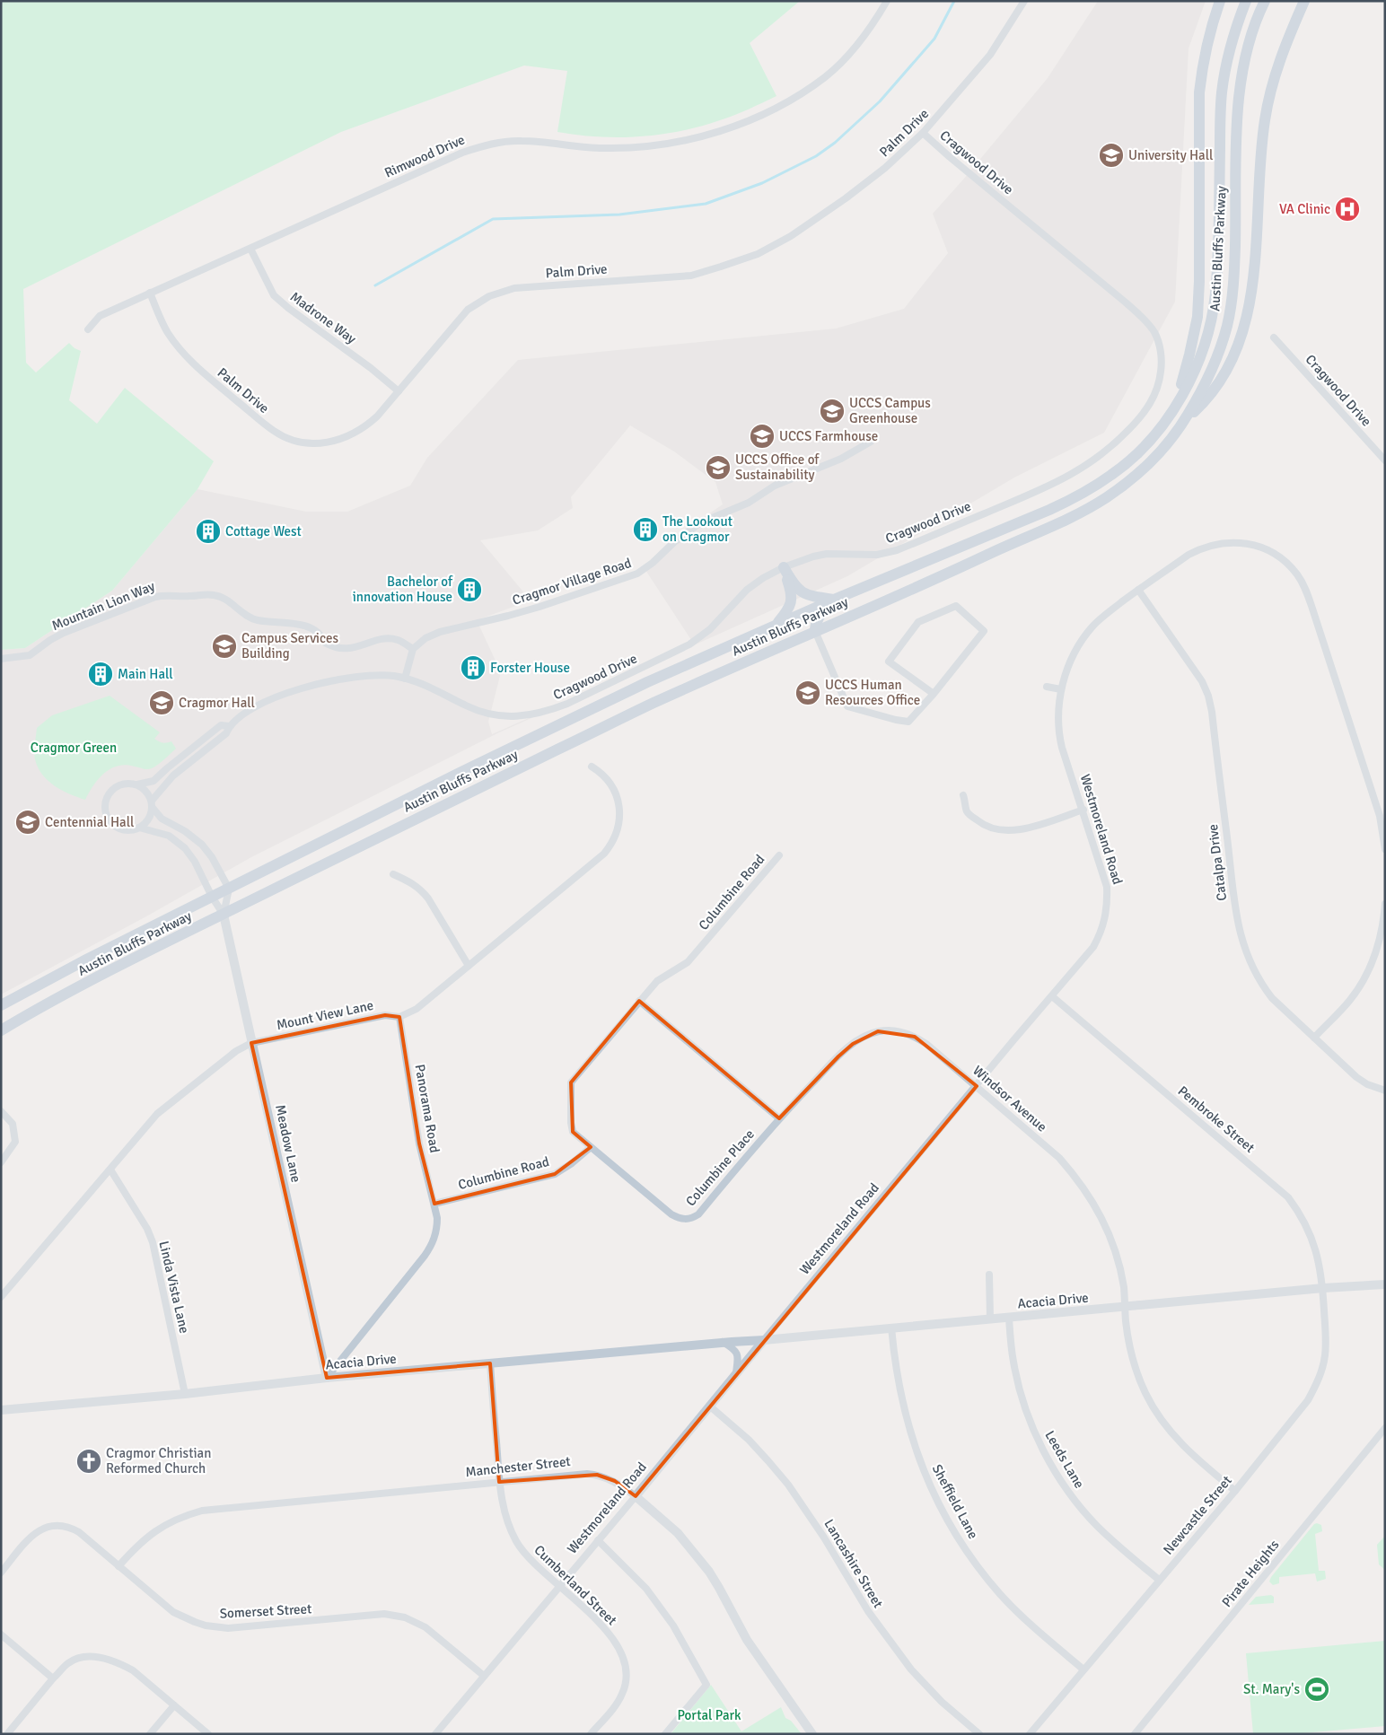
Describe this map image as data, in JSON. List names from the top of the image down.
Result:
{
  "streets": {
    "main road": ["Austin Bluffs Parkway"],
    "street": [
      "Palm Drive",
      "Rimwood Drive",
      "Cragwood Drive",
      "Madrone Way",
      "Cragmor Village Road",
      "Mountain Lion Way",
      "Westmoreland Road",
      "Catalpa Drive",
      "Columbine Road",
      "Mount View Lane",
      "Windsor Avenue",
      "Panorama Road",
      "Pembroke Street",
      "Meadow Lane",
      "Columbine Place",
      "Linda Vista Lane",
      "Acacia Drive",
      "Leeds Lane",
      "Manchester Street",
      "Sheffield Lane",
      "Newcastle Street",
      "Lancashire Street",
      "Pirate Heights",
      "Cumberland Street",
      "Somerset Street"
    ]
  },
  "crossings": [
    ["Palm Drive", "Rimwood Drive"],
    ["Palm Drive", "Cragwood Drive"],
    ["Palm Drive", "Madrone Way"],
    ["Rimwood Drive", "Madrone Way"],
    ["Cragwood Drive", "Meadow Lane"],
    ["Austin Bluffs Parkway", "Meadow Lane"],
    ["Cragmor Village Road", "Mountain Lion Way"],
    ["Westmoreland Road", "Catalpa Drive"],
    ["Westmoreland Road", "Windsor Avenue"],
    ["Westmoreland Road", "Pembroke Street"],
    ["Westmoreland Road", "Acacia Drive"],
    ["Westmoreland Road", "Manchester Street"],
    ["Westmoreland Road", "Lancashire Street"],
    ["Westmoreland Road", "Cumberland Street"],
    ["Westmoreland Road", "Somerset Street"],
    ["Columbine Road", "Panorama Road"],
    ["Columbine Road", "Columbine Place"],
    ["Mount View Lane", "Panorama Road"],
    ["Mount View Lane", "Meadow Lane"],
    ["Mount View Lane", "Linda Vista Lane"],
    ["Windsor Avenue", "Columbine Place"],
    ["Windsor Avenue", "Acacia Drive"],
    ["Windsor Avenue", "Newcastle Street"],
    ["Pembroke Street", "Acacia Drive"],
    ["Pembroke Street", "Newcastle Street"],
    ["Meadow Lane", "Acacia Drive"],
    ["Linda Vista Lane", "Acacia Drive"],
    ["Acacia Drive", "Leeds Lane"],
    ["Acacia Drive", "Sheffield Lane"],
    ["Acacia Drive", "Newcastle Street"],
    ["Acacia Drive", "Cumberland Street"],
    ["Leeds Lane", "Newcastle Street"],
    ["Manchester Street", "Cumberland Street"],
    ["Manchester Street", "Somerset Street"],
    ["Sheffield Lane", "Newcastle Street"]
  ],
  "parks": ["Cragmor Green", "Portal Park"],
  "places": {
    "school or university": [
      "University Hall",
      "UCCS Campus Greenhouse",
      "UCCS Farmhouse",
      "UCCS Office of Sustainability",
      "Campus Services Building",
      "UCCS Human Resources Office",
      "Cragmor Hall",
      "Centennial Hall"
    ],
    "hospital": ["VA Clinic"],
    "building": [
      "The Lookout on Cragmor",
      "Cottage West",
      "Bachelor of innovation House",
      "Forster House",
      "Main Hall"
    ],
    "church": ["Cragmor Christian Reformed Church"],
    "sports": ["St. Mary's"]
  }
}
